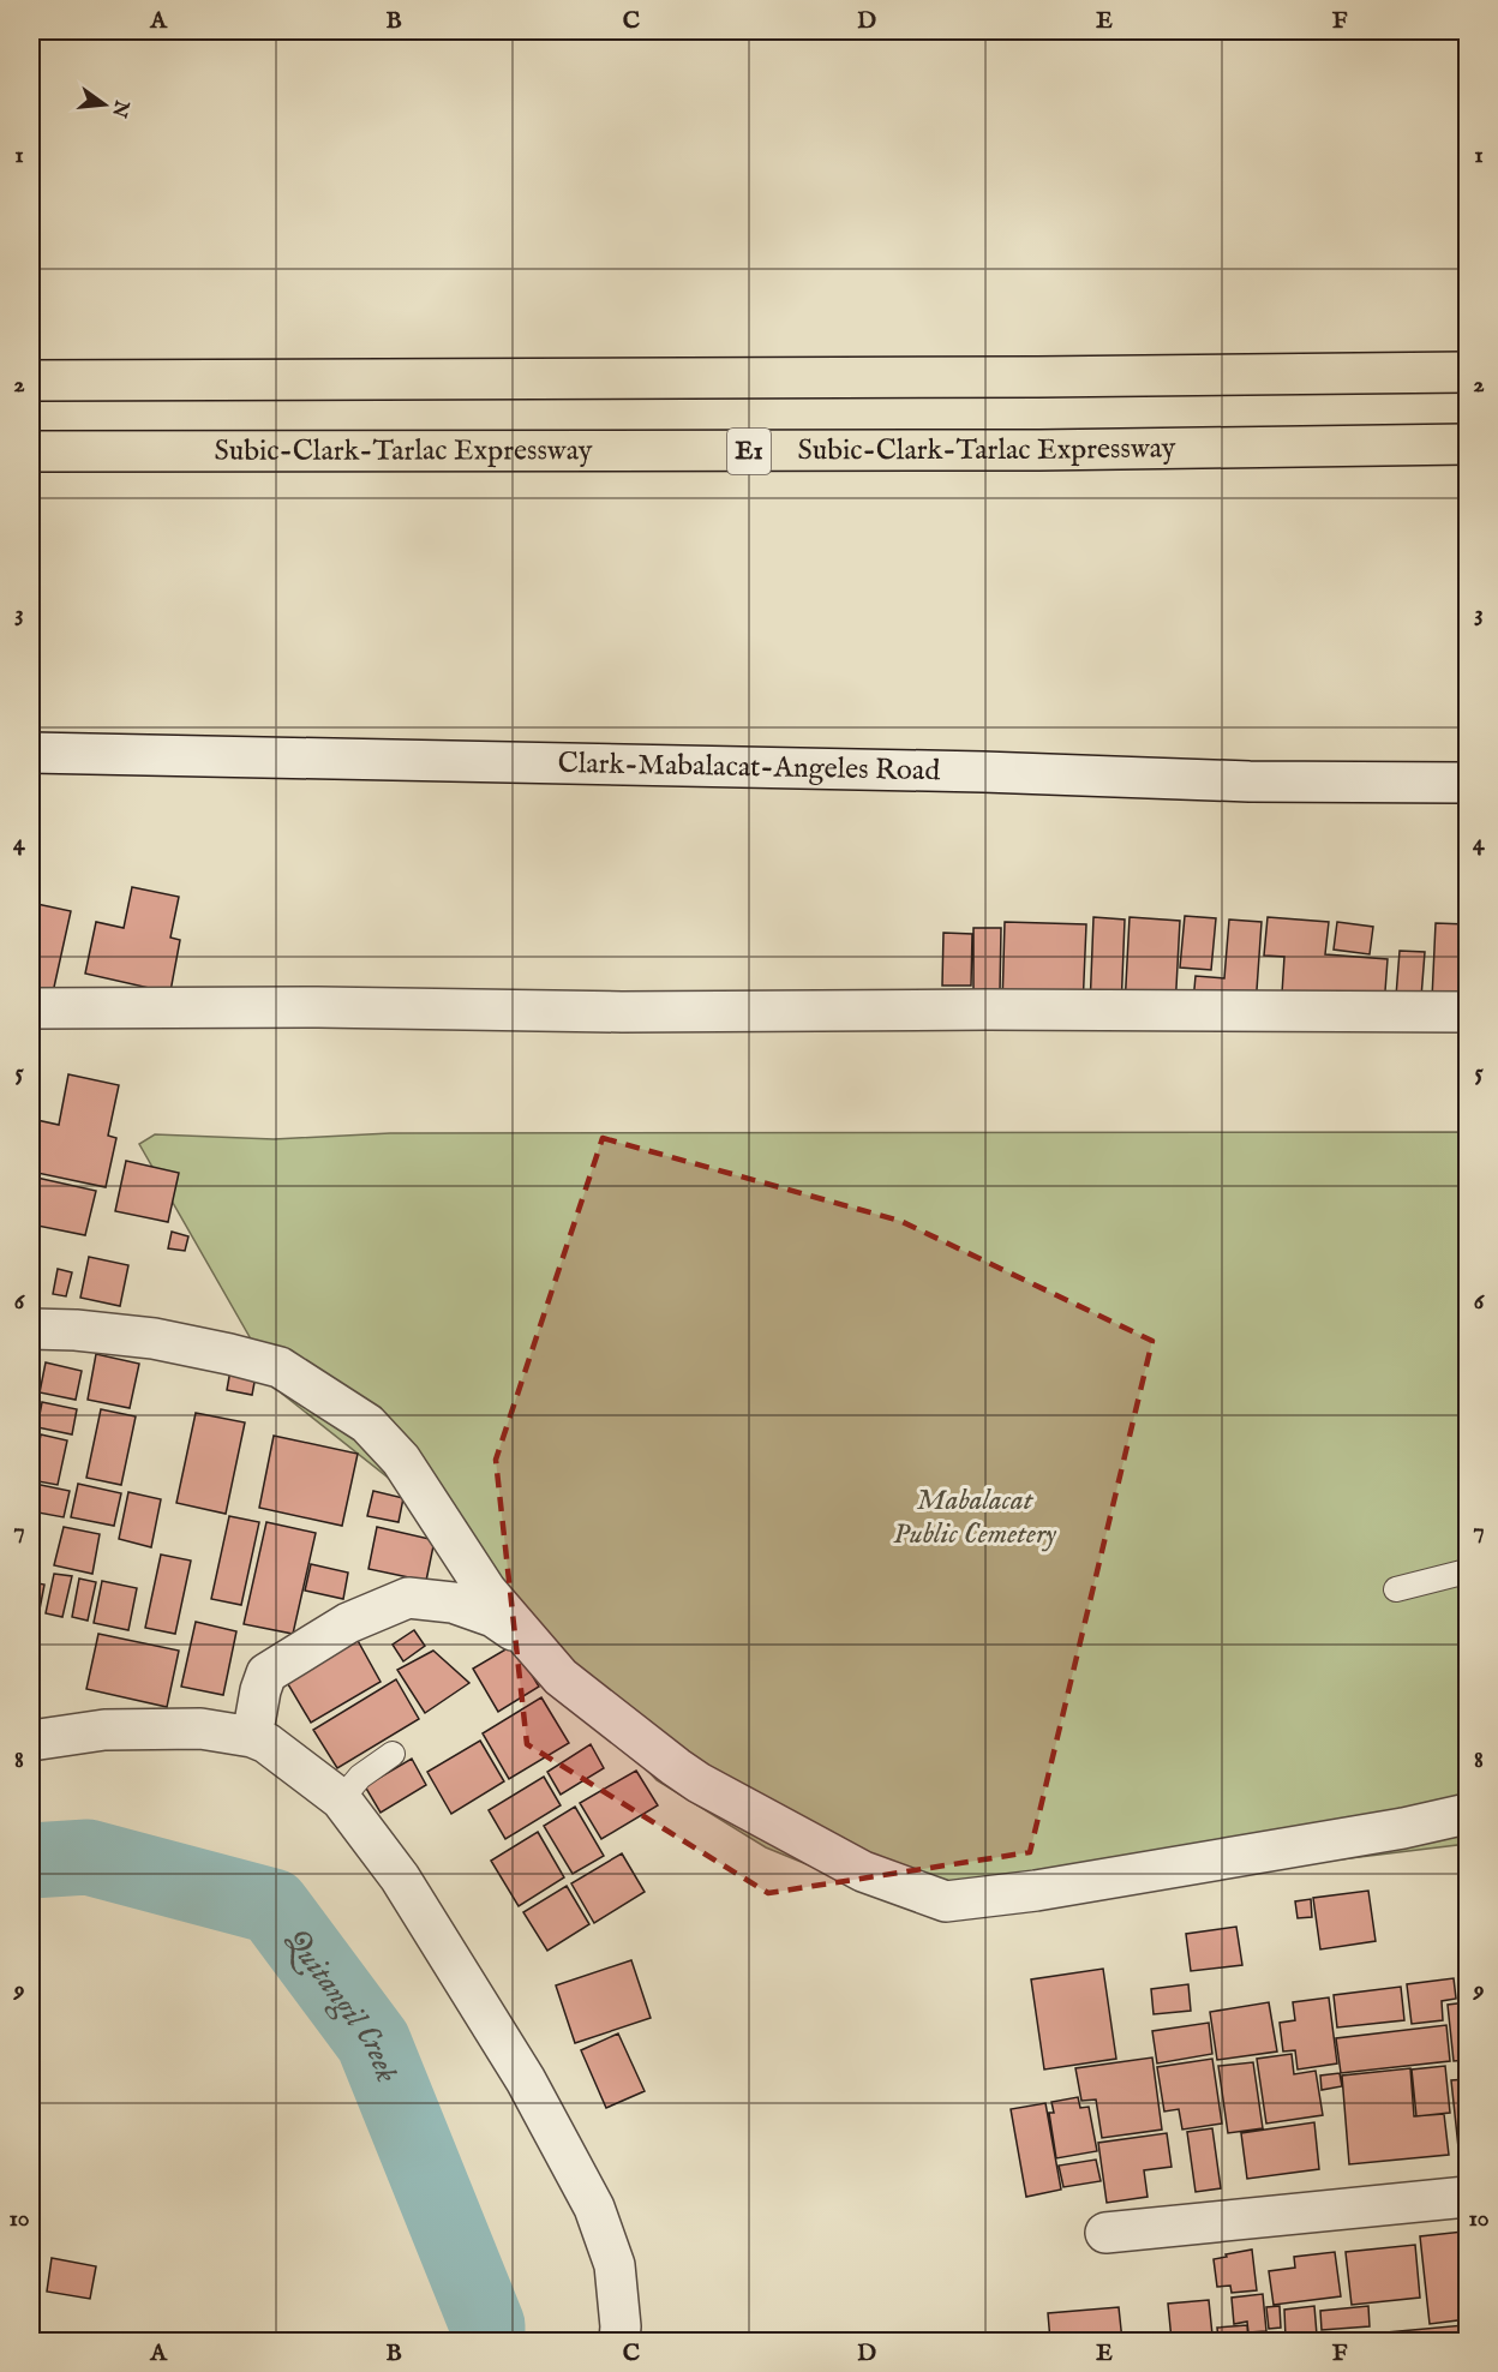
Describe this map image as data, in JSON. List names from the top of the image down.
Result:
{
  "streets": {
    "highway": ["Subic-Clark-Tarlac Expressway", "E1"],
    "street": ["Clark-Mabalacat-Angeles Road"]
  },
  "water": ["Quitangil Creek"],
  "parks": ["Mabalacat Public Cemetery"],
  "north": "right",
  "grid": {
    "columns": [
      "A",
      "B",
      "C",
      "D",
      "E",
      "F"
    ],
    "rows": [
      "1",
      "2",
      "3",
      "4",
      "5",
      "6",
      "7",
      "8",
      "9",
      "10"
    ]
  }
}
